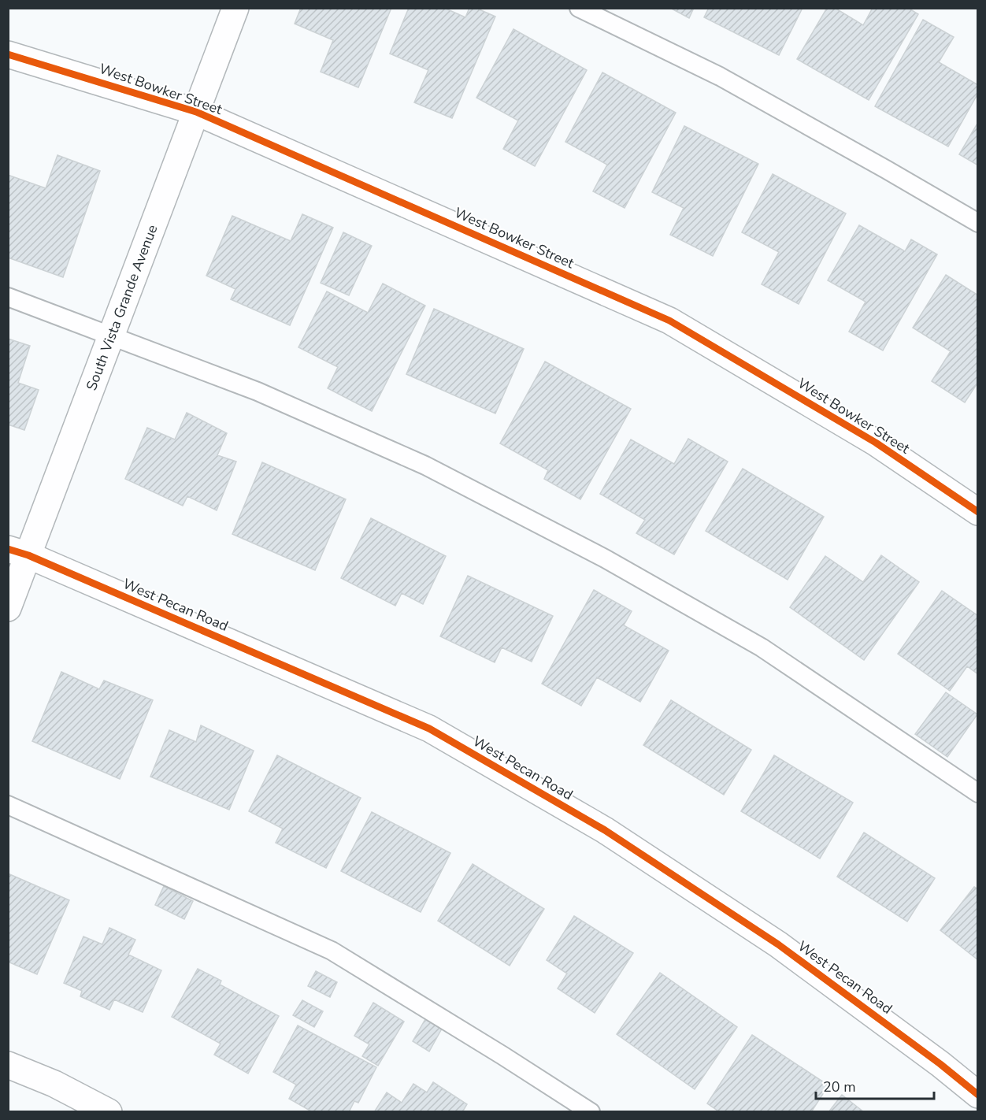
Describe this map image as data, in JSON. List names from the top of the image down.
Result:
{
  "streets": {
    "street": ["West Bowker Street", "South Vista Grande Avenue", "West Pecan Road"]
  },
  "crossings": [
    ["West Bowker Street", "South Vista Grande Avenue"],
    ["South Vista Grande Avenue", "West Pecan Road"]
  ],
  "scale_bar": "20 m"
}
